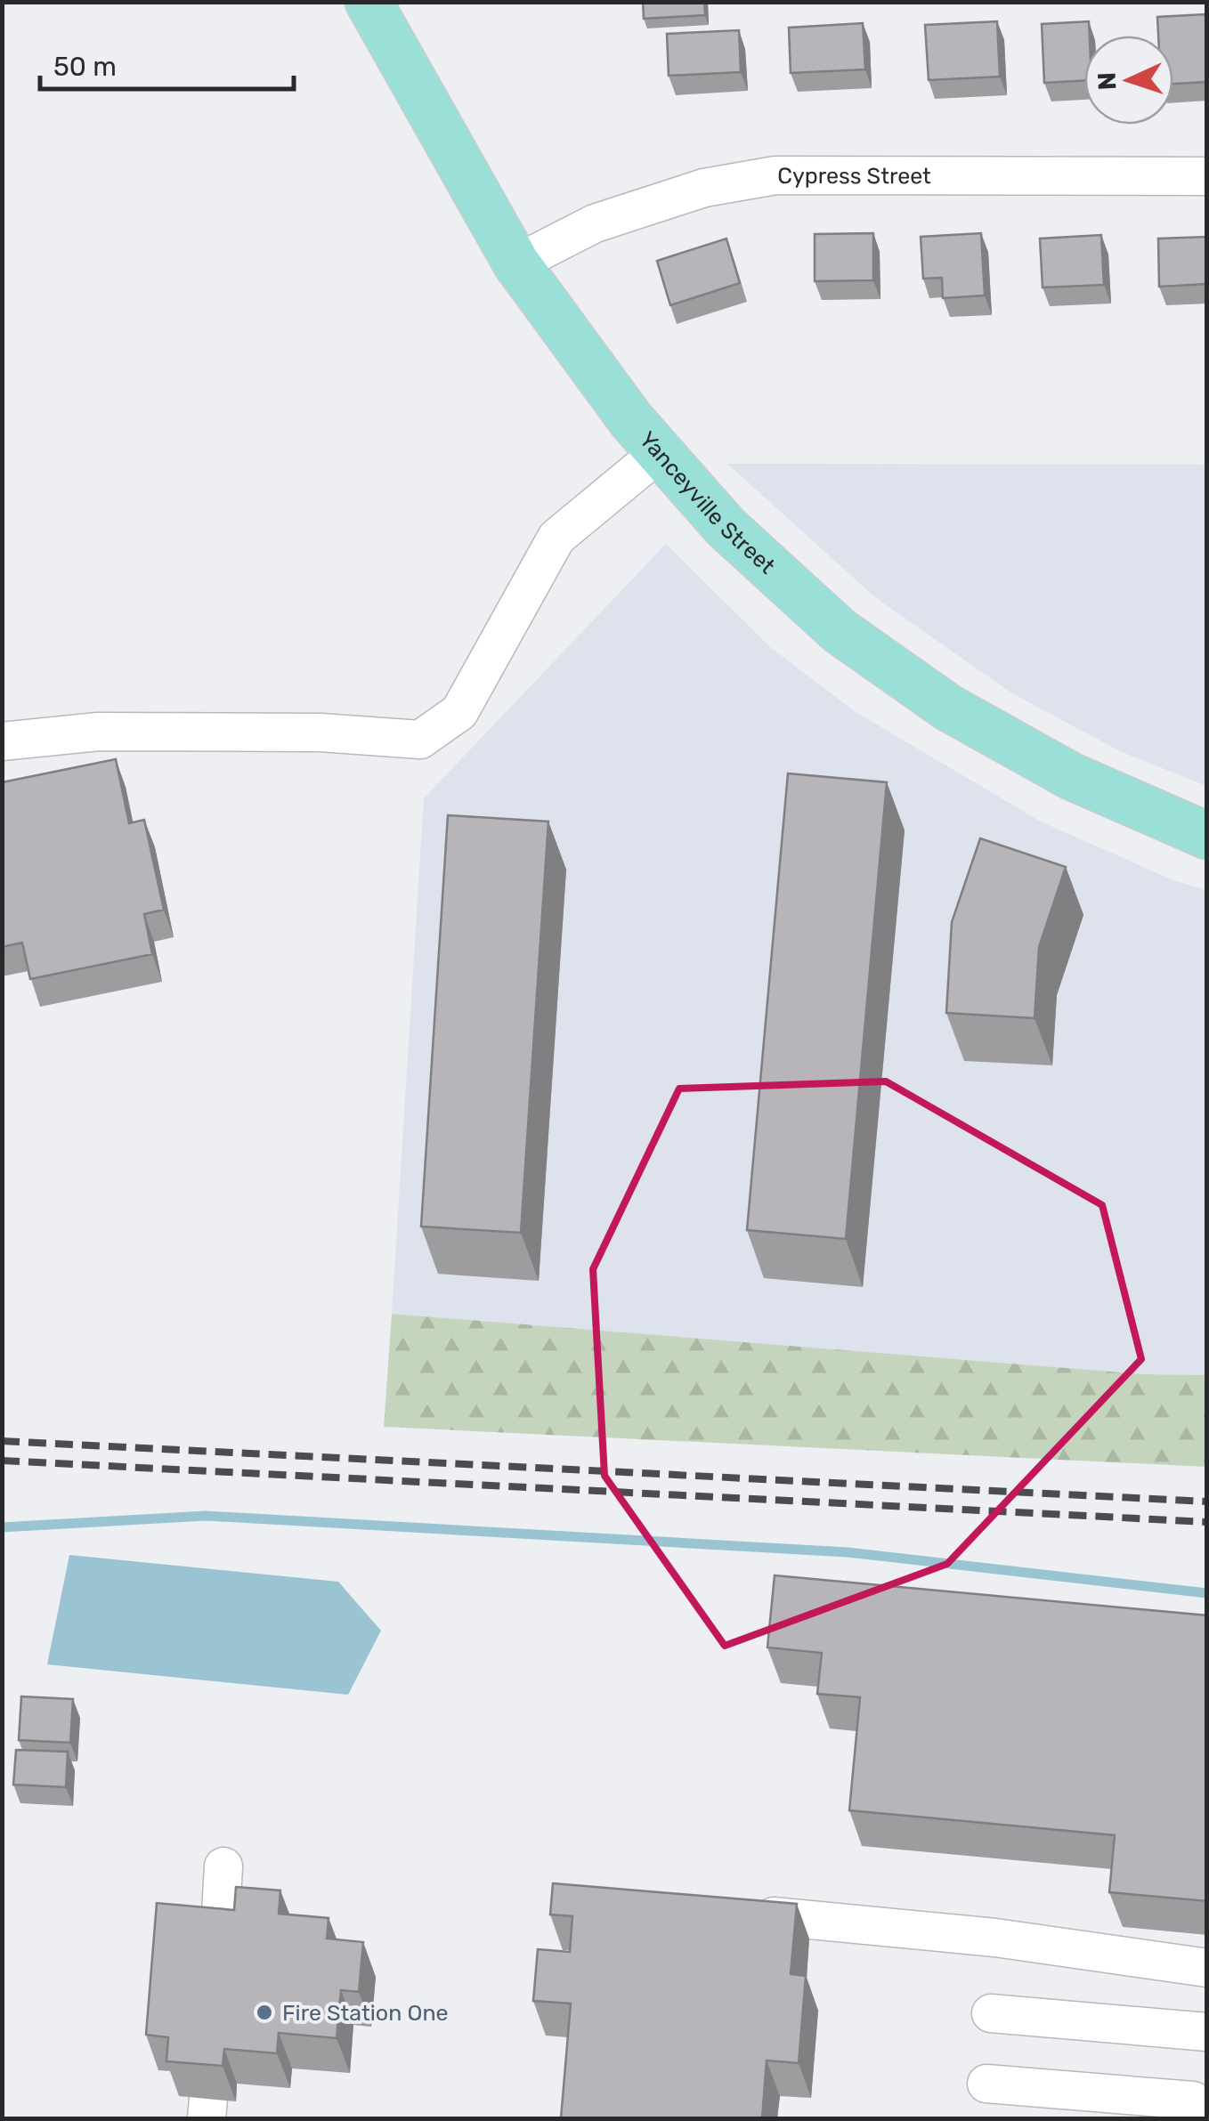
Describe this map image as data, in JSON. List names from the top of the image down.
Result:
{
  "streets": {
    "main road": ["Yanceyville Street"],
    "street": ["Cypress Street"]
  },
  "crossings": [
    ["Cypress Street", "Yanceyville Street"]
  ],
  "places": ["Fire Station One"],
  "scale_bar": "50 m",
  "north": "left"
}
